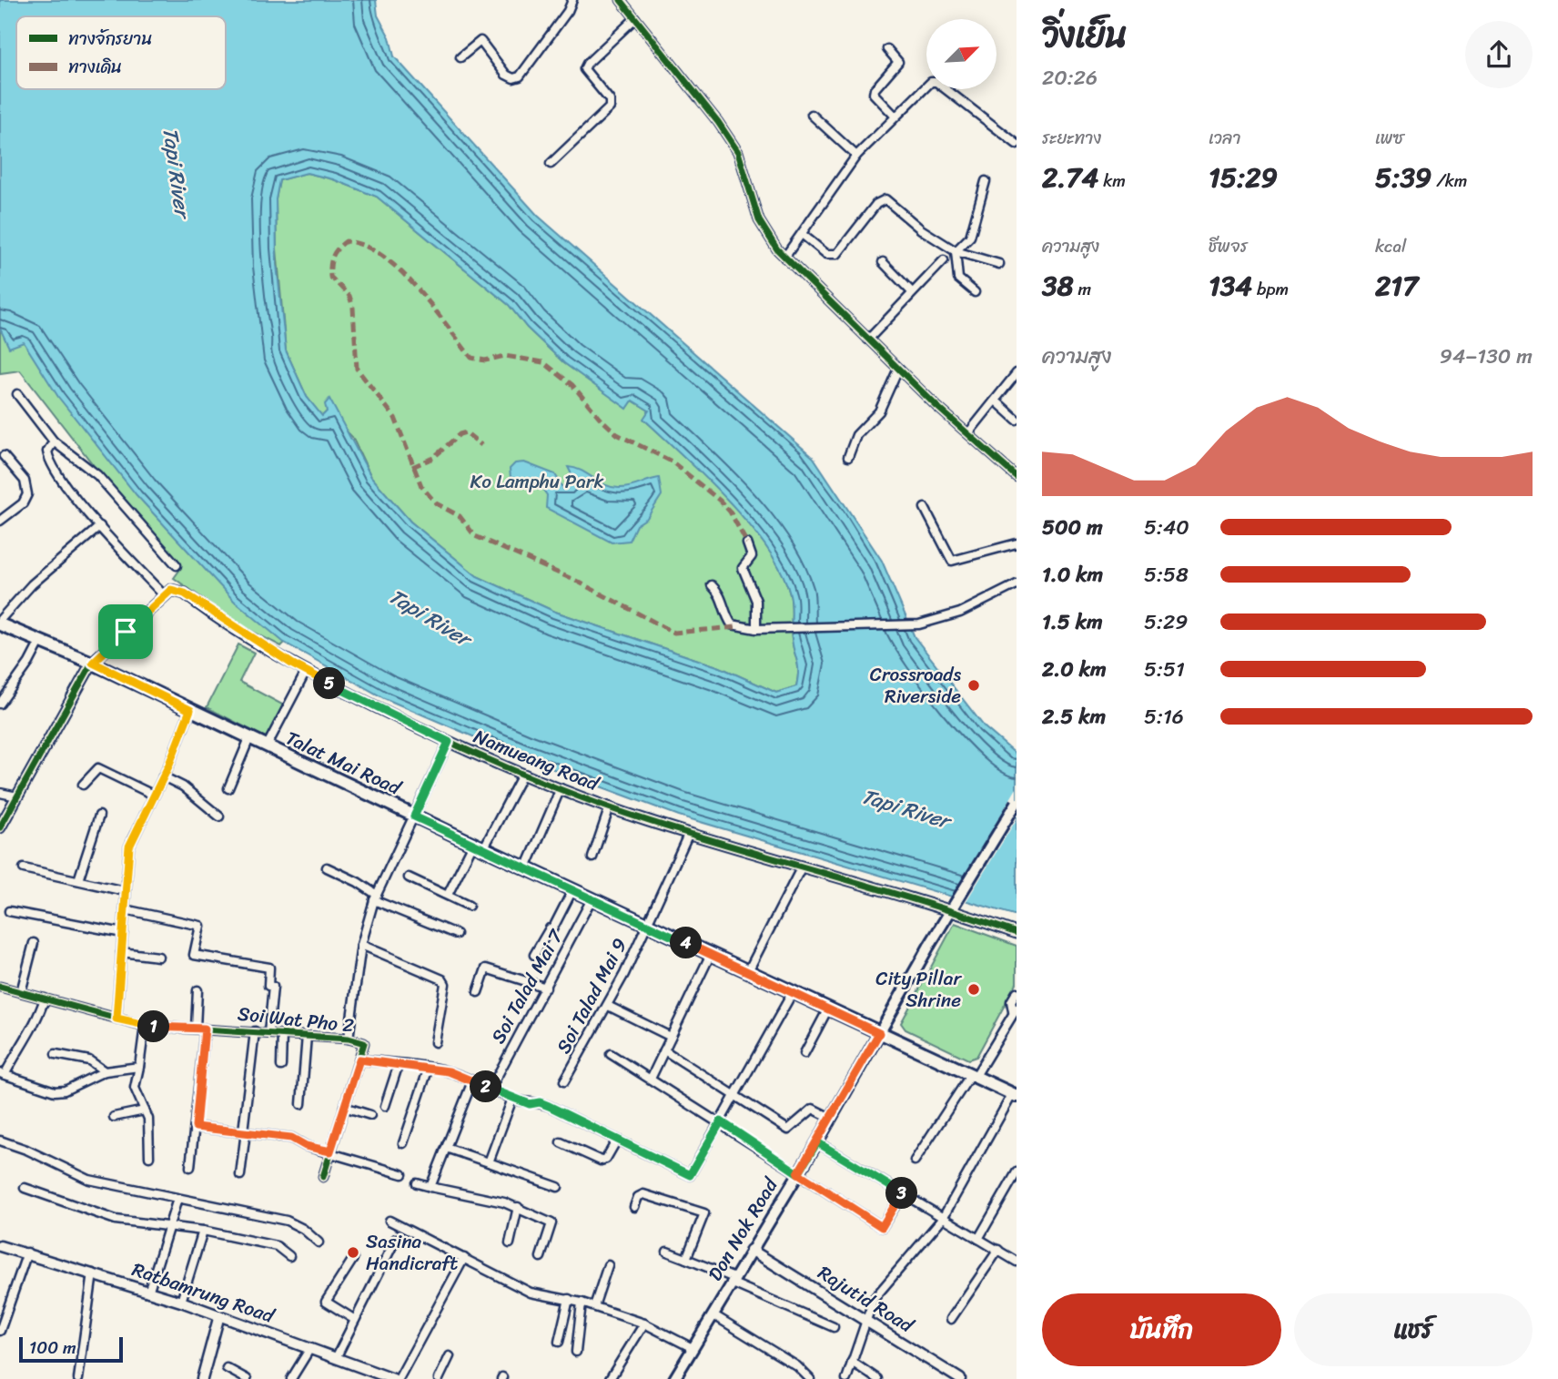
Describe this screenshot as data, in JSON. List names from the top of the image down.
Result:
{
  "streets": {
    "main road": ["Talat Mai Road", "Don Nok Road"],
    "street": [
      "Namueang Road",
      "Soi Talad Mai 7",
      "Soi Talad Mai 9",
      "Soi Wat Pho 2",
      "Ratbamrung Road",
      "Rajutid Road"
    ]
  },
  "crossings": [
    ["Namueang Road", "Soi Talad Mai 9"],
    ["Talat Mai Road", "Soi Talad Mai 7"],
    ["Talat Mai Road", "Soi Talad Mai 9"],
    ["Talat Mai Road", "Don Nok Road"],
    ["Don Nok Road", "Rajutid Road"]
  ],
  "water": ["Tapi River"],
  "parks": ["Ko Lamphu Park"],
  "places": ["Crossroads Riverside", "City Pillar Shrine", "Sasina Handicraft"],
  "legend": ["ทางจักรยาน", "ทางเดิน"],
  "scale_bar": "100 m",
  "north": "top right",
  "page": {
    "heading": ["วิ่งเย็น", "20:26"],
    "stats": [
      ["ระยะทาง", "2.74 km"],
      ["เวลา", "15:29"],
      ["เพซ", "5:39 /km"],
      ["ความสูง", "38 m"],
      ["ชีพจร", "134 bpm"],
      ["kcal", "217"]
    ],
    "chart": ["ความสูง", "94–130 m"],
    "list": [
      {
        "name": "500 m",
        "note": "5:40"
      },
      {
        "name": "1.0 km",
        "note": "5:58"
      },
      {
        "name": "1.5 km",
        "note": "5:29"
      },
      {
        "name": "2.0 km",
        "note": "5:51"
      },
      {
        "name": "2.5 km",
        "note": "5:16"
      }
    ],
    "pins": [
      "5",
      "4",
      "1",
      "2",
      "3"
    ],
    "buttons": ["บันทึก", "แชร์"],
    "scale": "100 m"
  }
}
